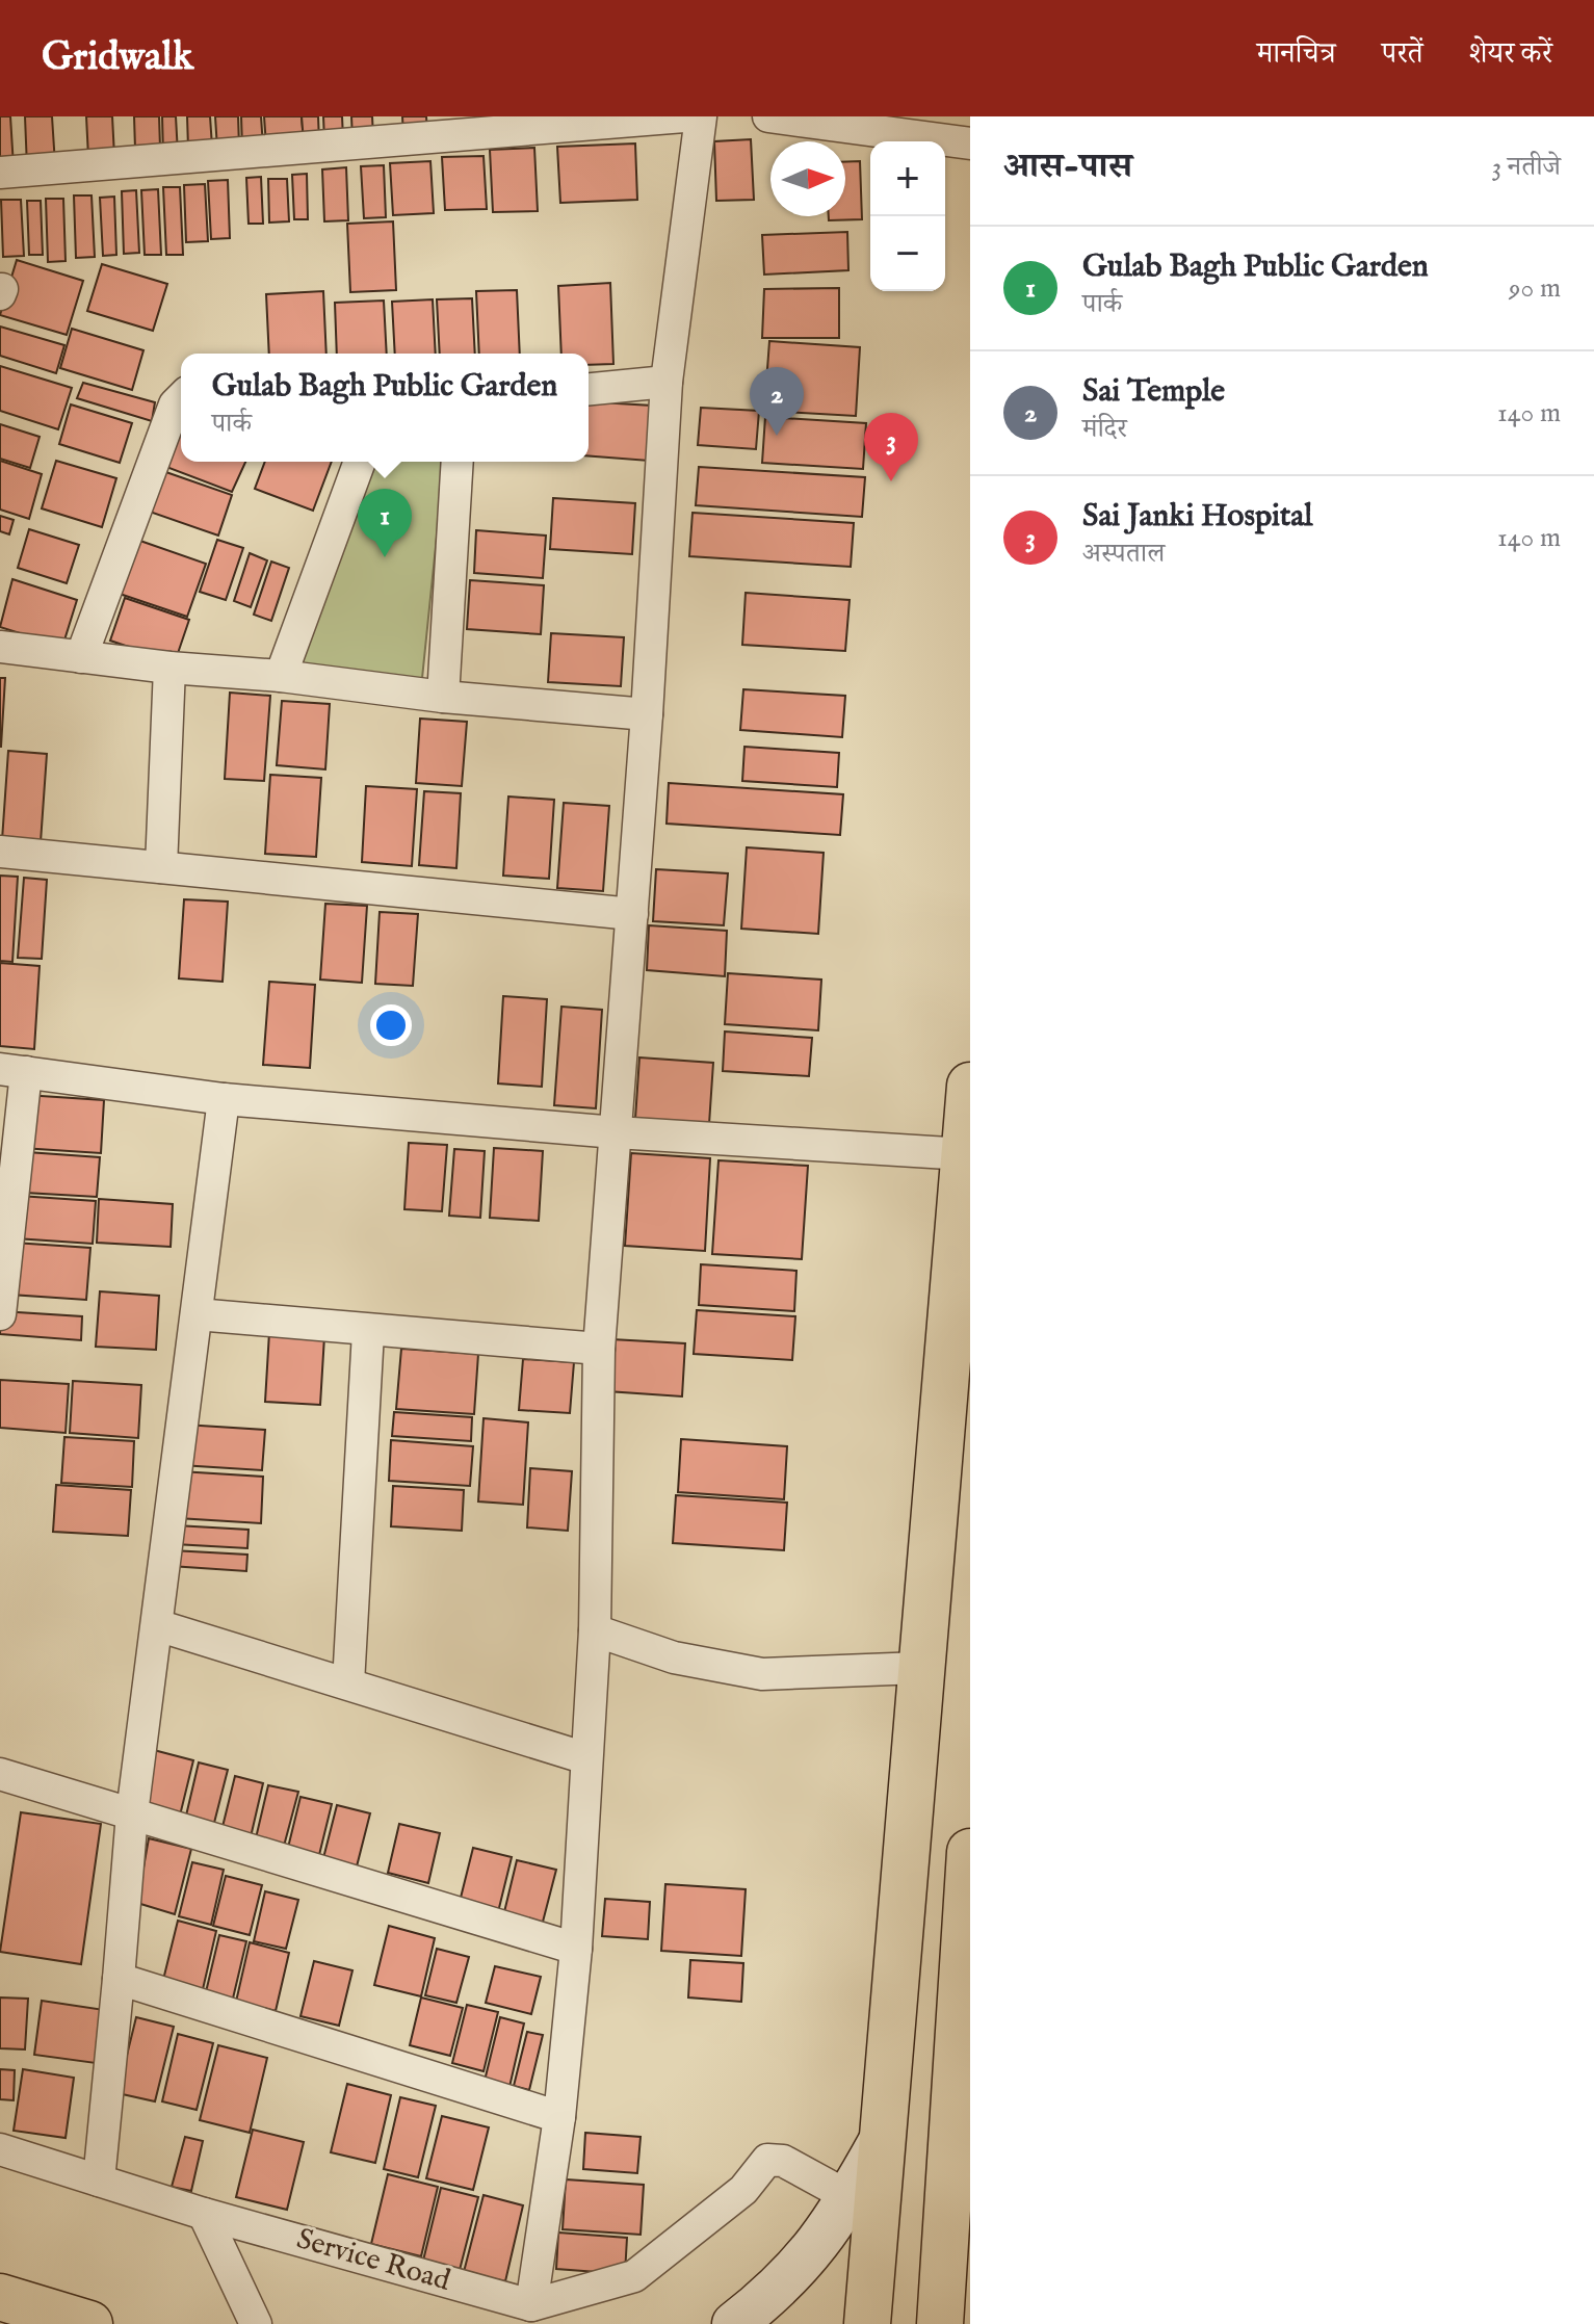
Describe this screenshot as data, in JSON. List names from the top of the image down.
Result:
{
  "streets": {
    "street": ["Service Road"]
  },
  "north": "right",
  "page": {
    "header": "Gridwalk",
    "nav": ["मानचित्र", "परतें", "शेयर करें"],
    "heading": ["आस-पास", "3 नतीजे"],
    "map_buttons": ["+", "−"],
    "list": [
      {
        "mark": "1",
        "name": "Gulab Bagh Public Garden",
        "note": "पार्क",
        "value": "90 m"
      },
      {
        "mark": "2",
        "name": "Sai Temple",
        "note": "मंदिर",
        "value": "140 m"
      },
      {
        "mark": "3",
        "name": "Sai Janki Hospital",
        "note": "अस्पताल",
        "value": "140 m"
      }
    ],
    "popup": ["Gulab Bagh Public Garden", "पार्क"],
    "pins": ["2", "3", "1"]
  }
}
